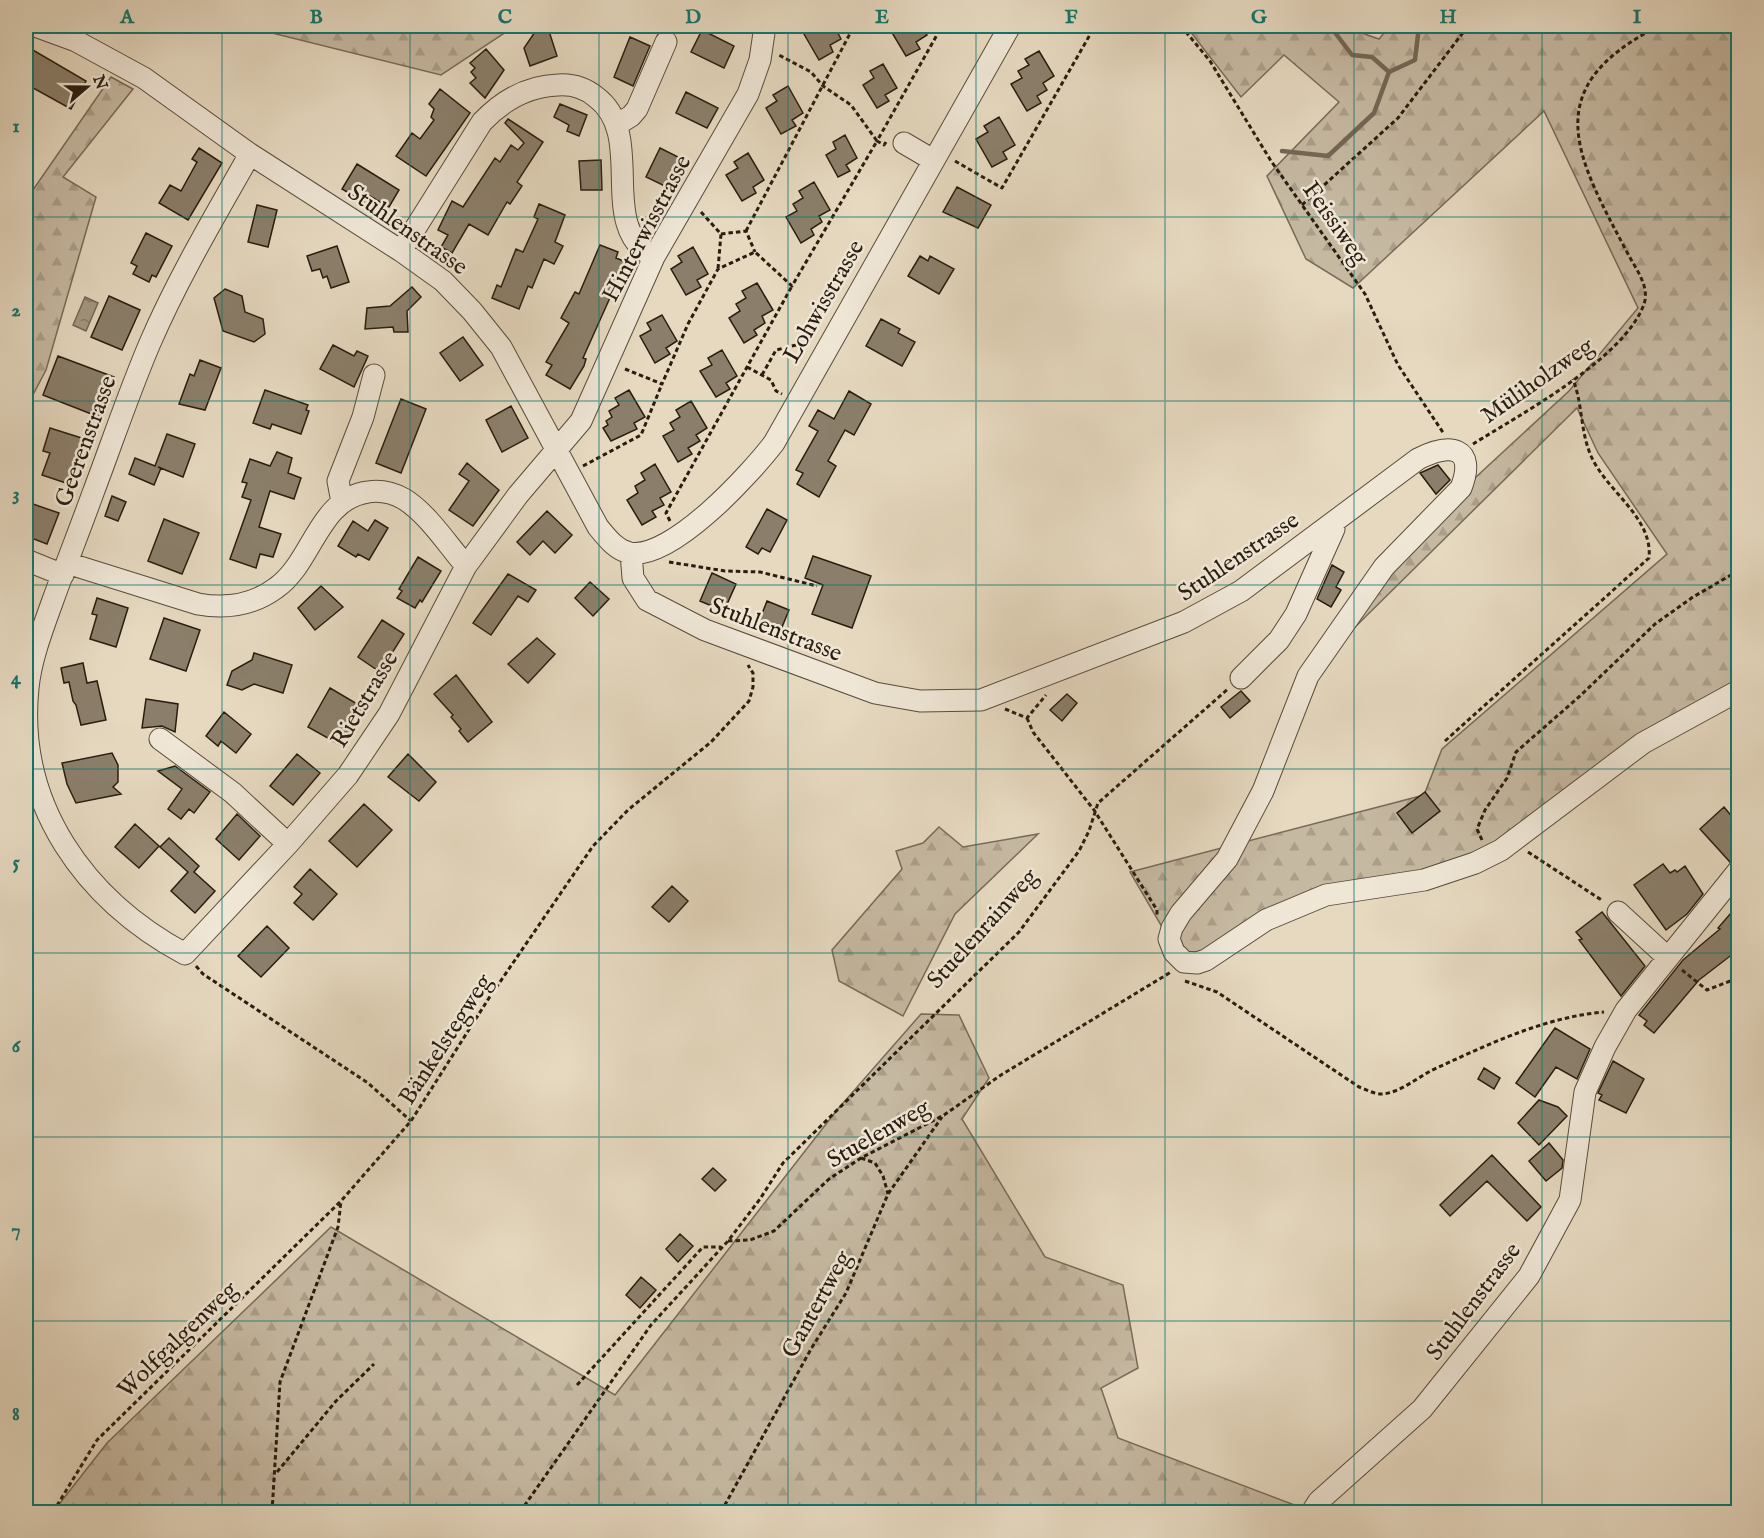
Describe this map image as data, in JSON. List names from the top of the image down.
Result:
{
  "streets": {
    "street": [
      "Hinterwisstrasse",
      "Stuhlenstrasse",
      "Lohwisstrasse",
      "Geerenstrasse",
      "Rietstrasse"
    ],
    "path": [
      "Feissiweg",
      "Müliholzweg",
      "Stuelenrainweg",
      "Bänkelstegweg",
      "Stuelenweg",
      "Gantertweg",
      "Wolfgalgenweg"
    ]
  },
  "crossings": [
    ["Feissiweg", "Stuhlenstrasse"],
    ["Feissiweg", "Müliholzweg"],
    ["Hinterwisstrasse", "Stuhlenstrasse"],
    ["Hinterwisstrasse", "Rietstrasse"],
    ["Stuhlenstrasse", "Lohwisstrasse"],
    ["Stuhlenstrasse", "Müliholzweg"],
    ["Stuhlenstrasse", "Geerenstrasse"],
    ["Stuhlenstrasse", "Rietstrasse"],
    ["Stuhlenstrasse", "Bänkelstegweg"],
    ["Geerenstrasse", "Rietstrasse"],
    ["Stuelenrainweg", "Stuelenweg"],
    ["Bänkelstegweg", "Wolfgalgenweg"],
    ["Stuelenweg", "Gantertweg"]
  ],
  "north": "right",
  "grid": {
    "columns": [
      "A",
      "B",
      "C",
      "D",
      "E",
      "F",
      "G",
      "H",
      "I"
    ],
    "rows": [
      "1",
      "2",
      "3",
      "4",
      "5",
      "6",
      "7",
      "8"
    ]
  }
}
